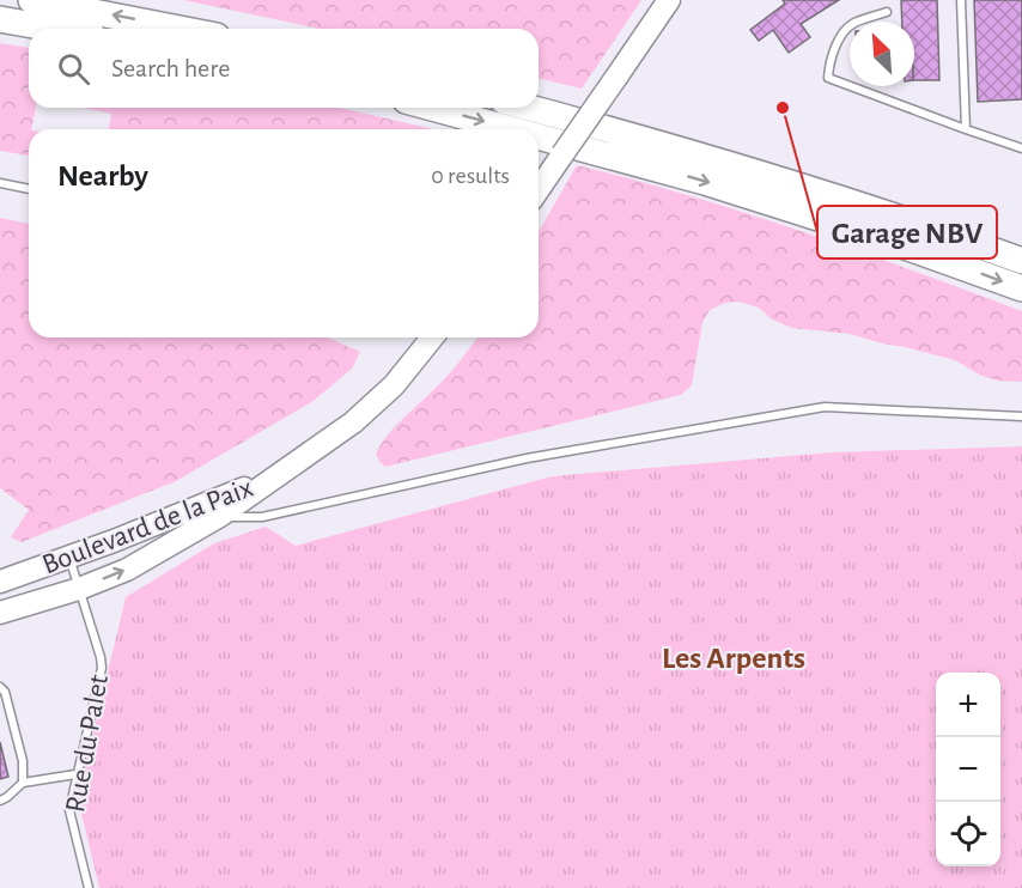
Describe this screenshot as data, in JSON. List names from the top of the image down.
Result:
{
  "streets": {
    "main road": ["Boulevard de la Paix"],
    "lane": ["Rue du Palet"]
  },
  "crossings": [
    ["Boulevard de la Paix", "Rue du Palet"]
  ],
  "districts": ["Les Arpents"],
  "places": ["Garage NBV"],
  "north": "top left",
  "page": {
    "search": "Search here",
    "heading": ["Nearby", "0 results"],
    "map_buttons": ["+", "−"]
  }
}
